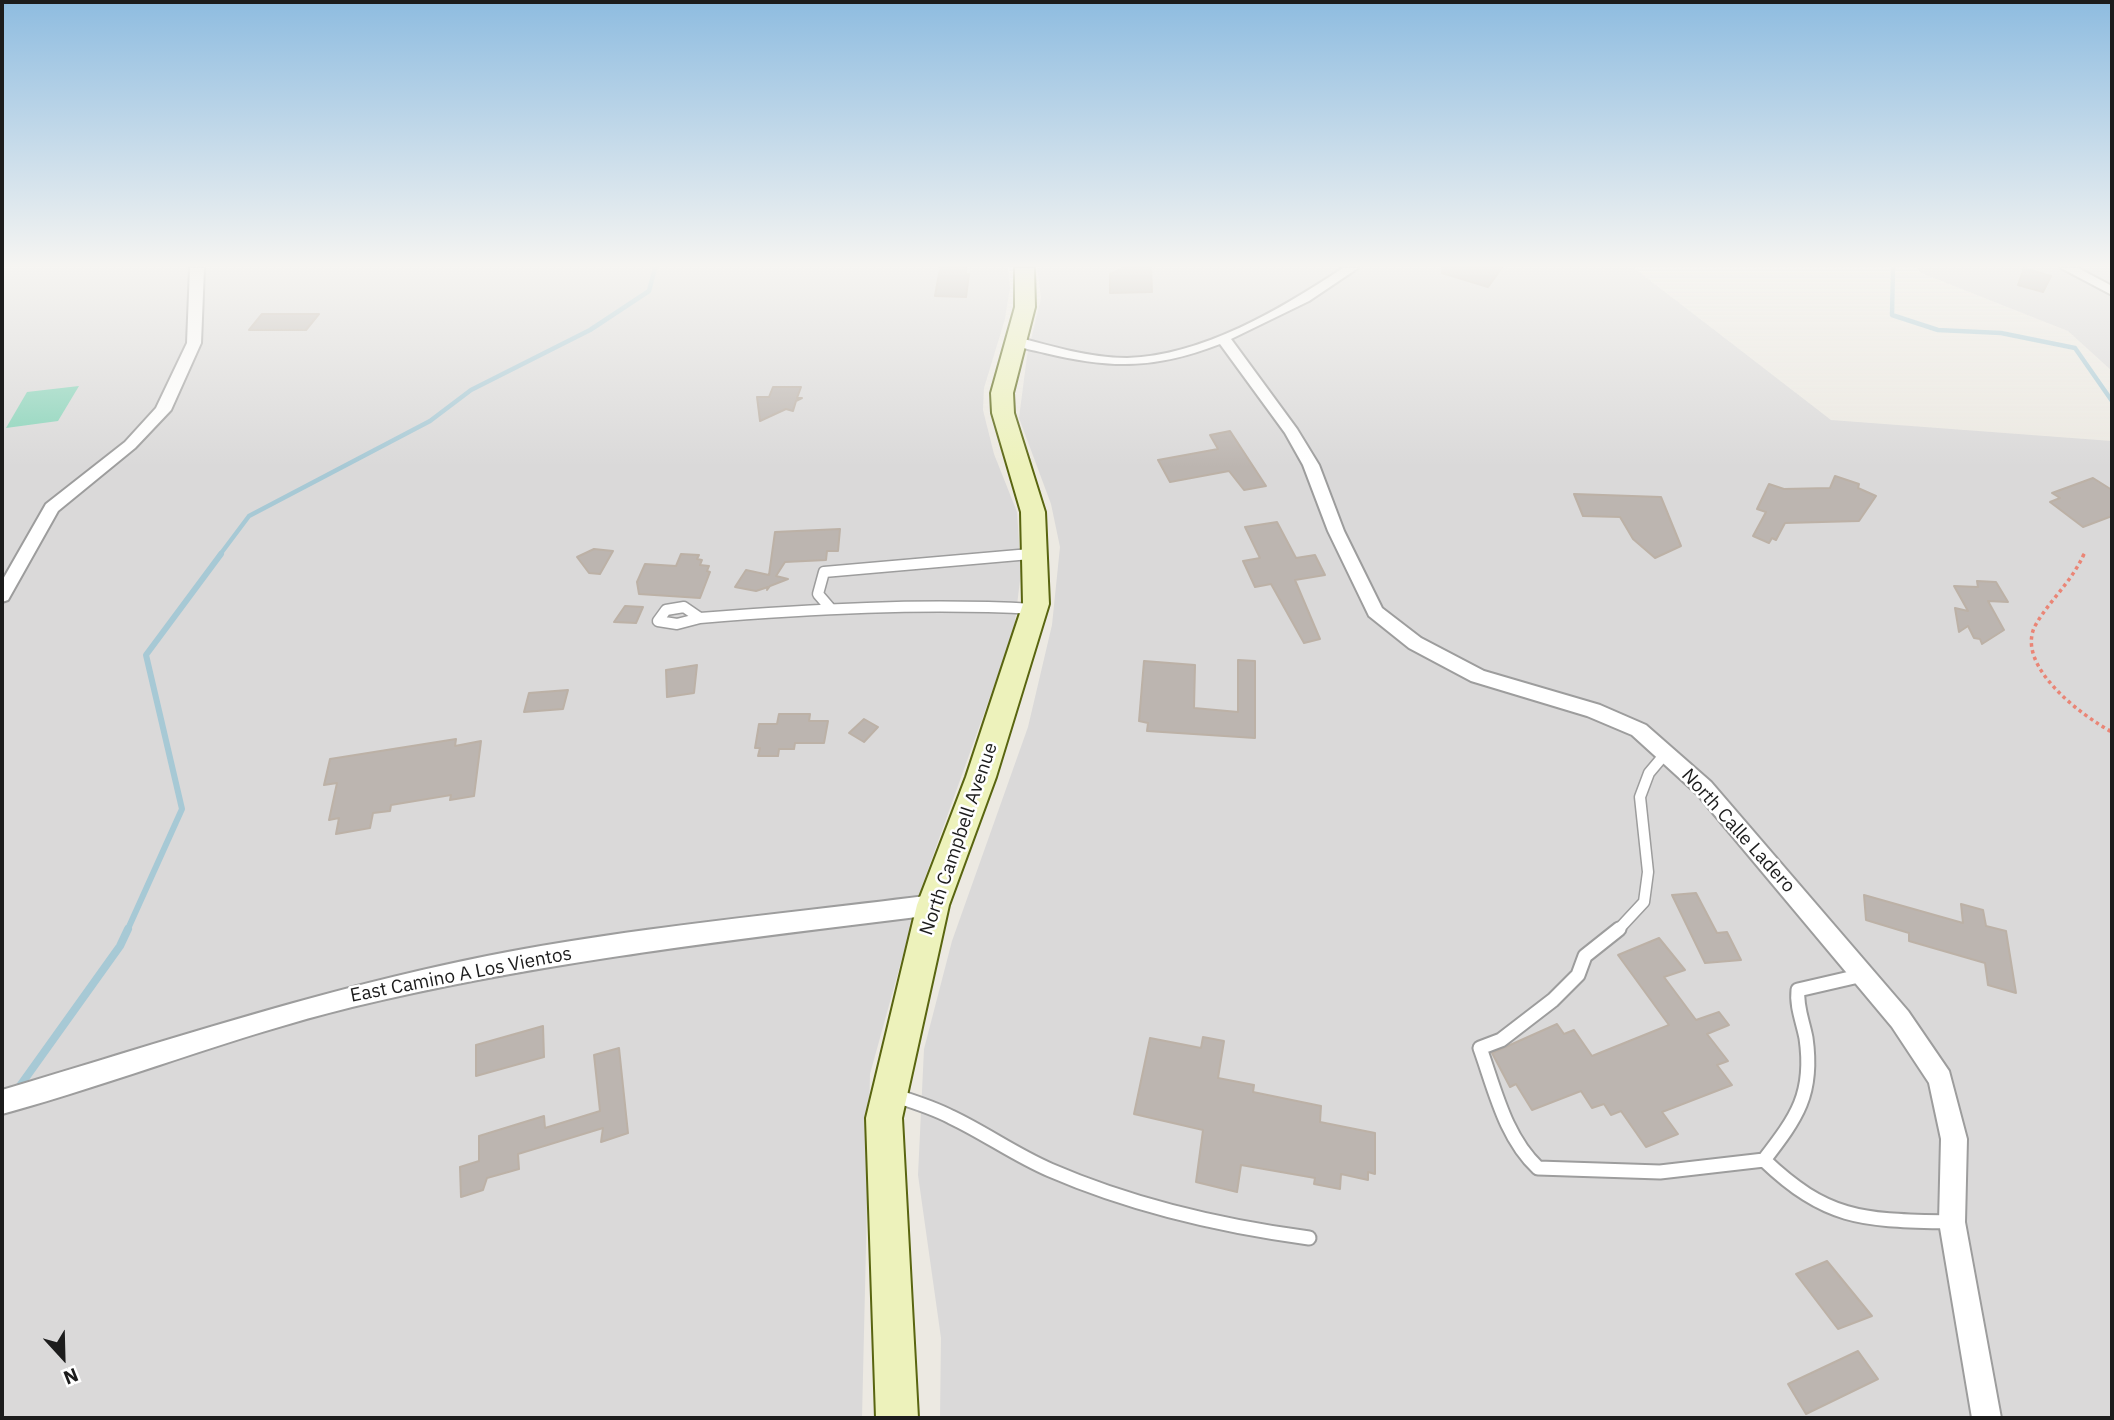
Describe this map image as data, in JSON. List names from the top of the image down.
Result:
{
  "streets": {
    "main road": ["North Campbell Avenue"],
    "street": ["North Calle Ladero", "East Camino A Los Vientos"]
  },
  "crossings": [
    ["North Campbell Avenue", "East Camino A Los Vientos"]
  ],
  "north": "bottom"
}
